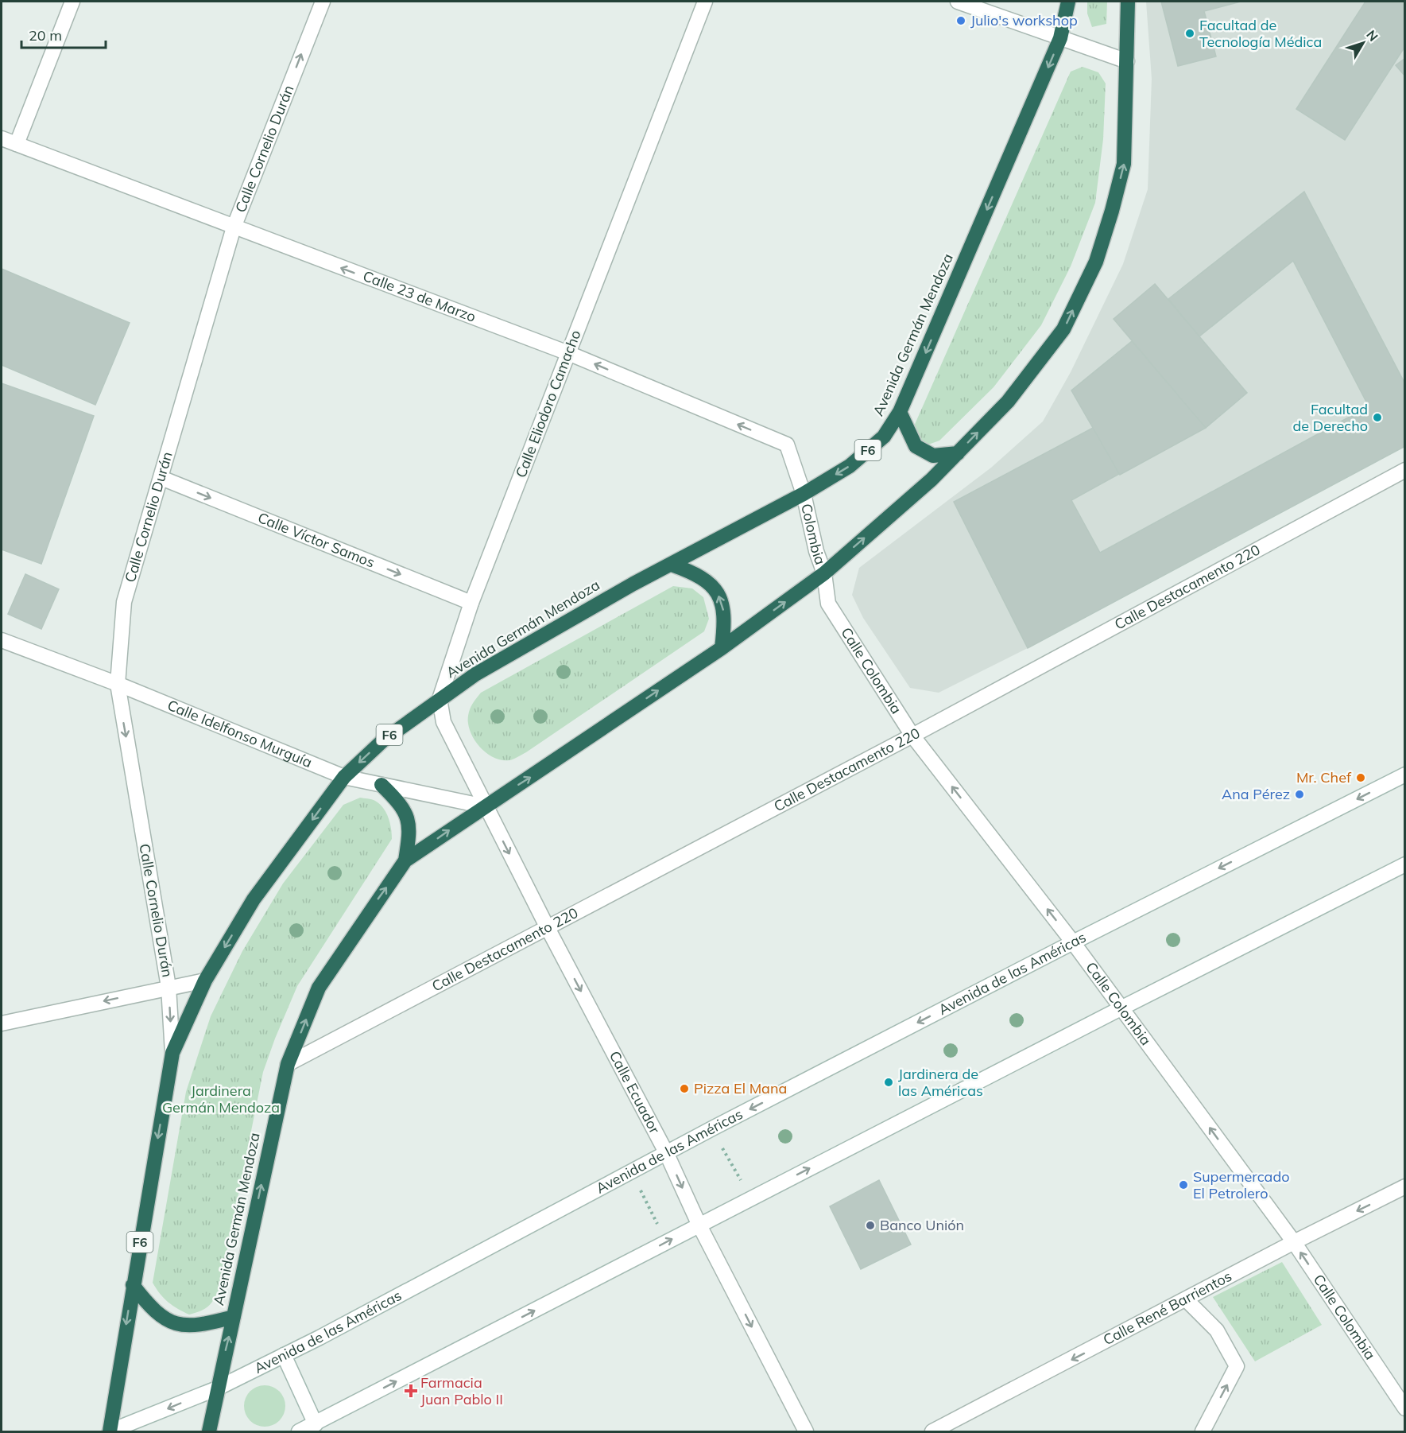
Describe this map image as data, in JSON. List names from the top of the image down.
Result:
{
  "streets": {
    "highway": ["Avenida Germán Mendoza", "F6"],
    "street": [
      "Calle Cornelio Durán",
      "Calle 23 de Marzo",
      "Calle Eliodoro Camacho",
      "Colombia",
      "Calle Víctor Samos",
      "Calle Destacamento 220",
      "Calle Colombia",
      "Calle Idelfonso Murguía",
      "Avenida de las Américas",
      "Calle Ecuador",
      "Calle René Barrientos"
    ]
  },
  "crossings": [
    ["Calle Cornelio Durán", "Calle 23 de Marzo"],
    ["Calle Cornelio Durán", "Avenida Germán Mendoza"],
    ["Calle Cornelio Durán", "Calle Víctor Samos"],
    ["Calle Cornelio Durán", "Calle Idelfonso Murguía"],
    ["Calle 23 de Marzo", "Avenida Germán Mendoza"],
    ["Calle 23 de Marzo", "Calle Eliodoro Camacho"],
    ["Calle 23 de Marzo", "Colombia"],
    ["Avenida Germán Mendoza", "Calle Eliodoro Camacho"],
    ["Avenida Germán Mendoza", "Colombia"],
    ["Avenida Germán Mendoza", "Calle Destacamento 220"],
    ["Avenida Germán Mendoza", "Calle Colombia"],
    ["Avenida Germán Mendoza", "Calle Idelfonso Murguía"],
    ["Avenida Germán Mendoza", "Avenida de las Américas"],
    ["Avenida Germán Mendoza", "Calle Ecuador"],
    ["Calle Eliodoro Camacho", "Calle Víctor Samos"],
    ["Calle Eliodoro Camacho", "Calle Idelfonso Murguía"],
    ["Calle Eliodoro Camacho", "Calle Ecuador"],
    ["Colombia", "Calle Colombia"],
    ["Calle Destacamento 220", "Calle Colombia"],
    ["Calle Destacamento 220", "Calle Ecuador"],
    ["Calle Colombia", "Avenida de las Américas"],
    ["Calle Colombia", "Calle René Barrientos"],
    ["Calle Idelfonso Murguía", "Calle Ecuador"],
    ["Avenida de las Américas", "Calle Ecuador"]
  ],
  "one_way": [
    "Calle 23 de Marzo",
    "Calle Víctor Samos",
    "Calle Colombia",
    "Calle Ecuador",
    "Calle René Barrientos"
  ],
  "parks": ["Jardinera Germán Mendoza"],
  "places": {
    "other": [
      "Julio's workshop",
      "Facultad de Tecnología Médica",
      "Facultad de Derecho",
      "Mr. Chef",
      "Ana Pérez",
      "Jardinera de las Américas",
      "Pizza El Mana",
      "Supermercado El Petrolero",
      "Banco Unión"
    ],
    "health": ["Farmacia Juan Pablo II"]
  },
  "scale_bar": "20 m",
  "north": "top right"
}
